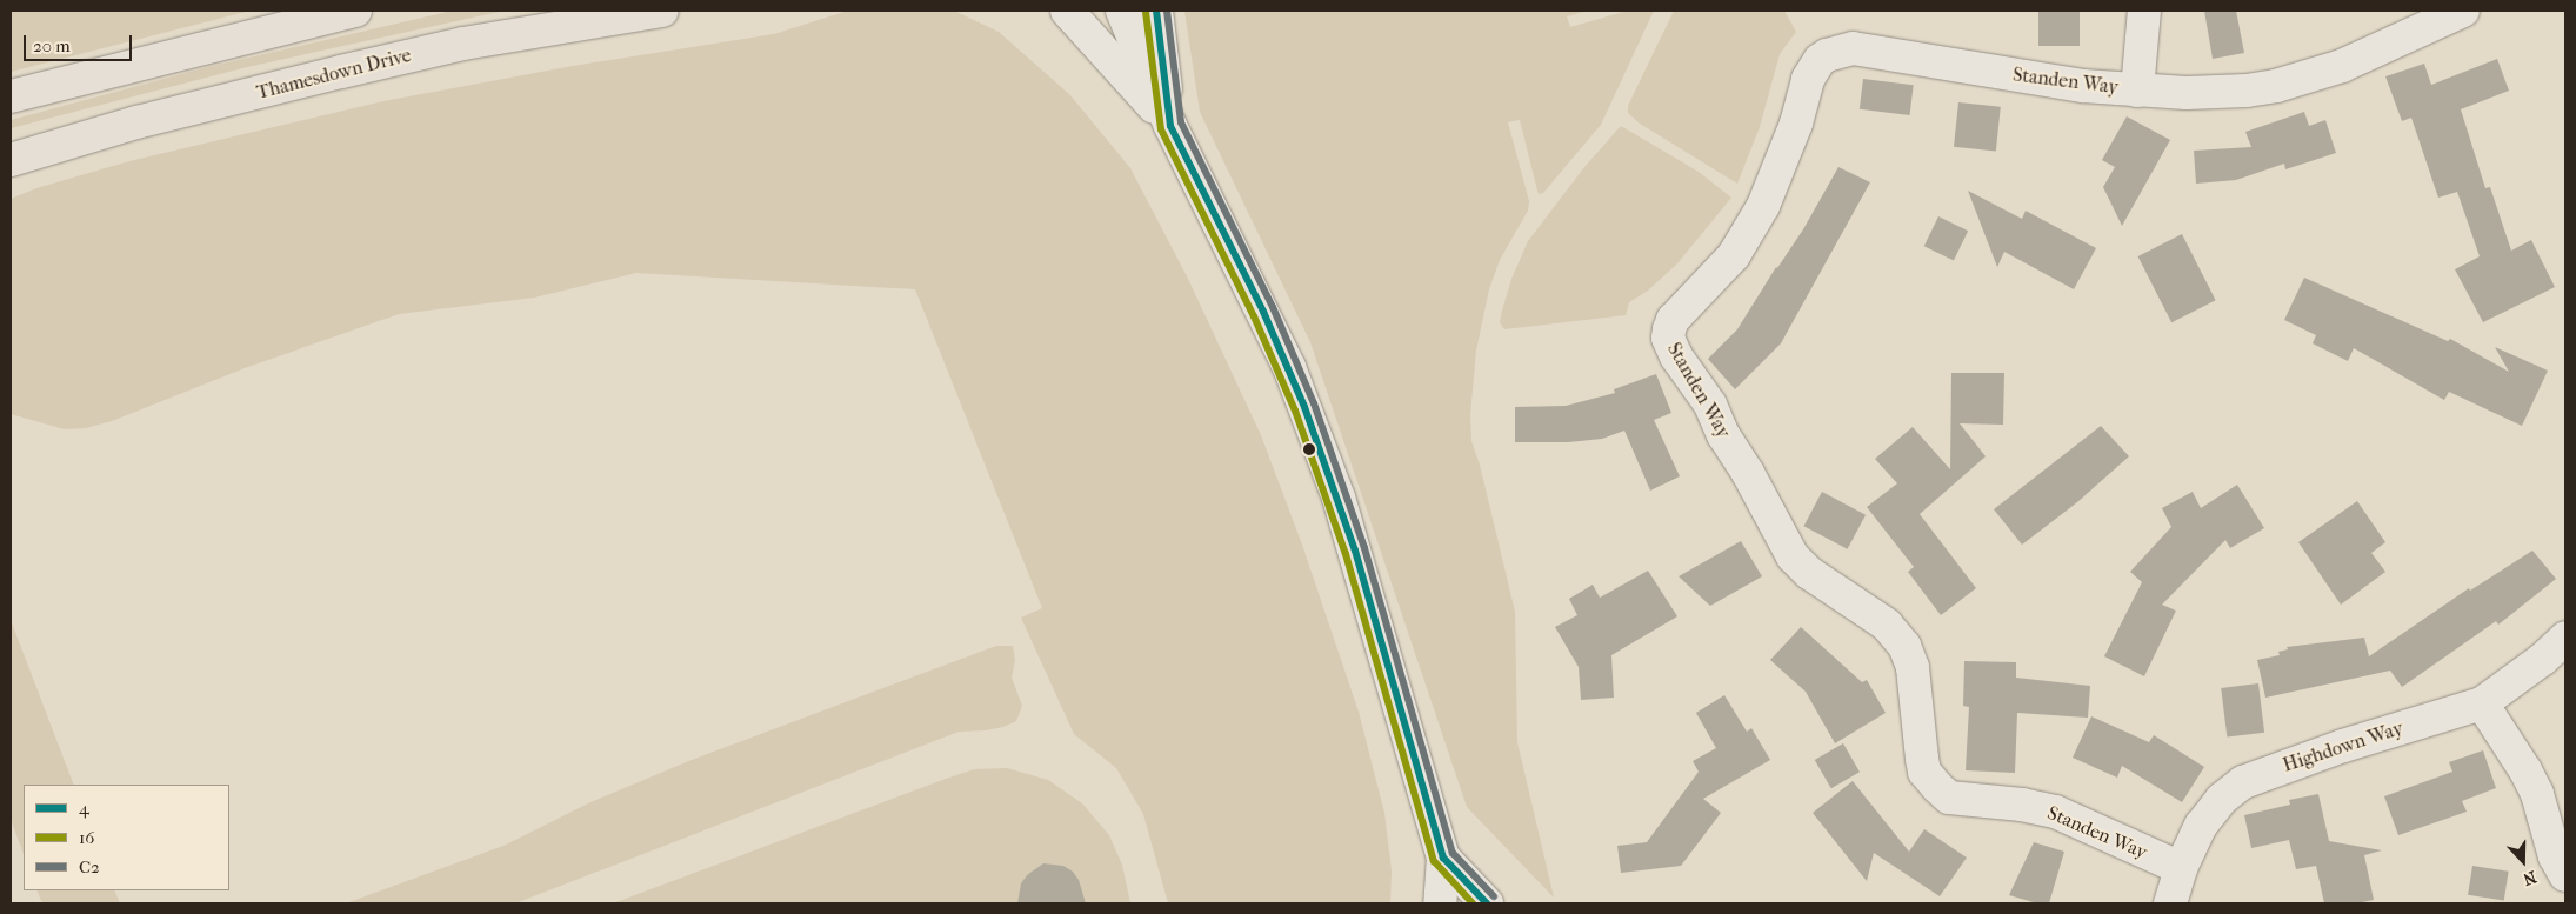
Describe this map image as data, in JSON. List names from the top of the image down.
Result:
{
  "streets": {
    "main road": ["Thamesdown Drive"],
    "street": ["Standen Way", "Highdown Way"]
  },
  "crossings": [
    ["Standen Way", "Highdown Way"]
  ],
  "lines": ["transit line 4", "transit line C2", "transit line 16"],
  "legend": ["4", "16", "C2"],
  "scale_bar": "20 m",
  "north": "bottom"
}
